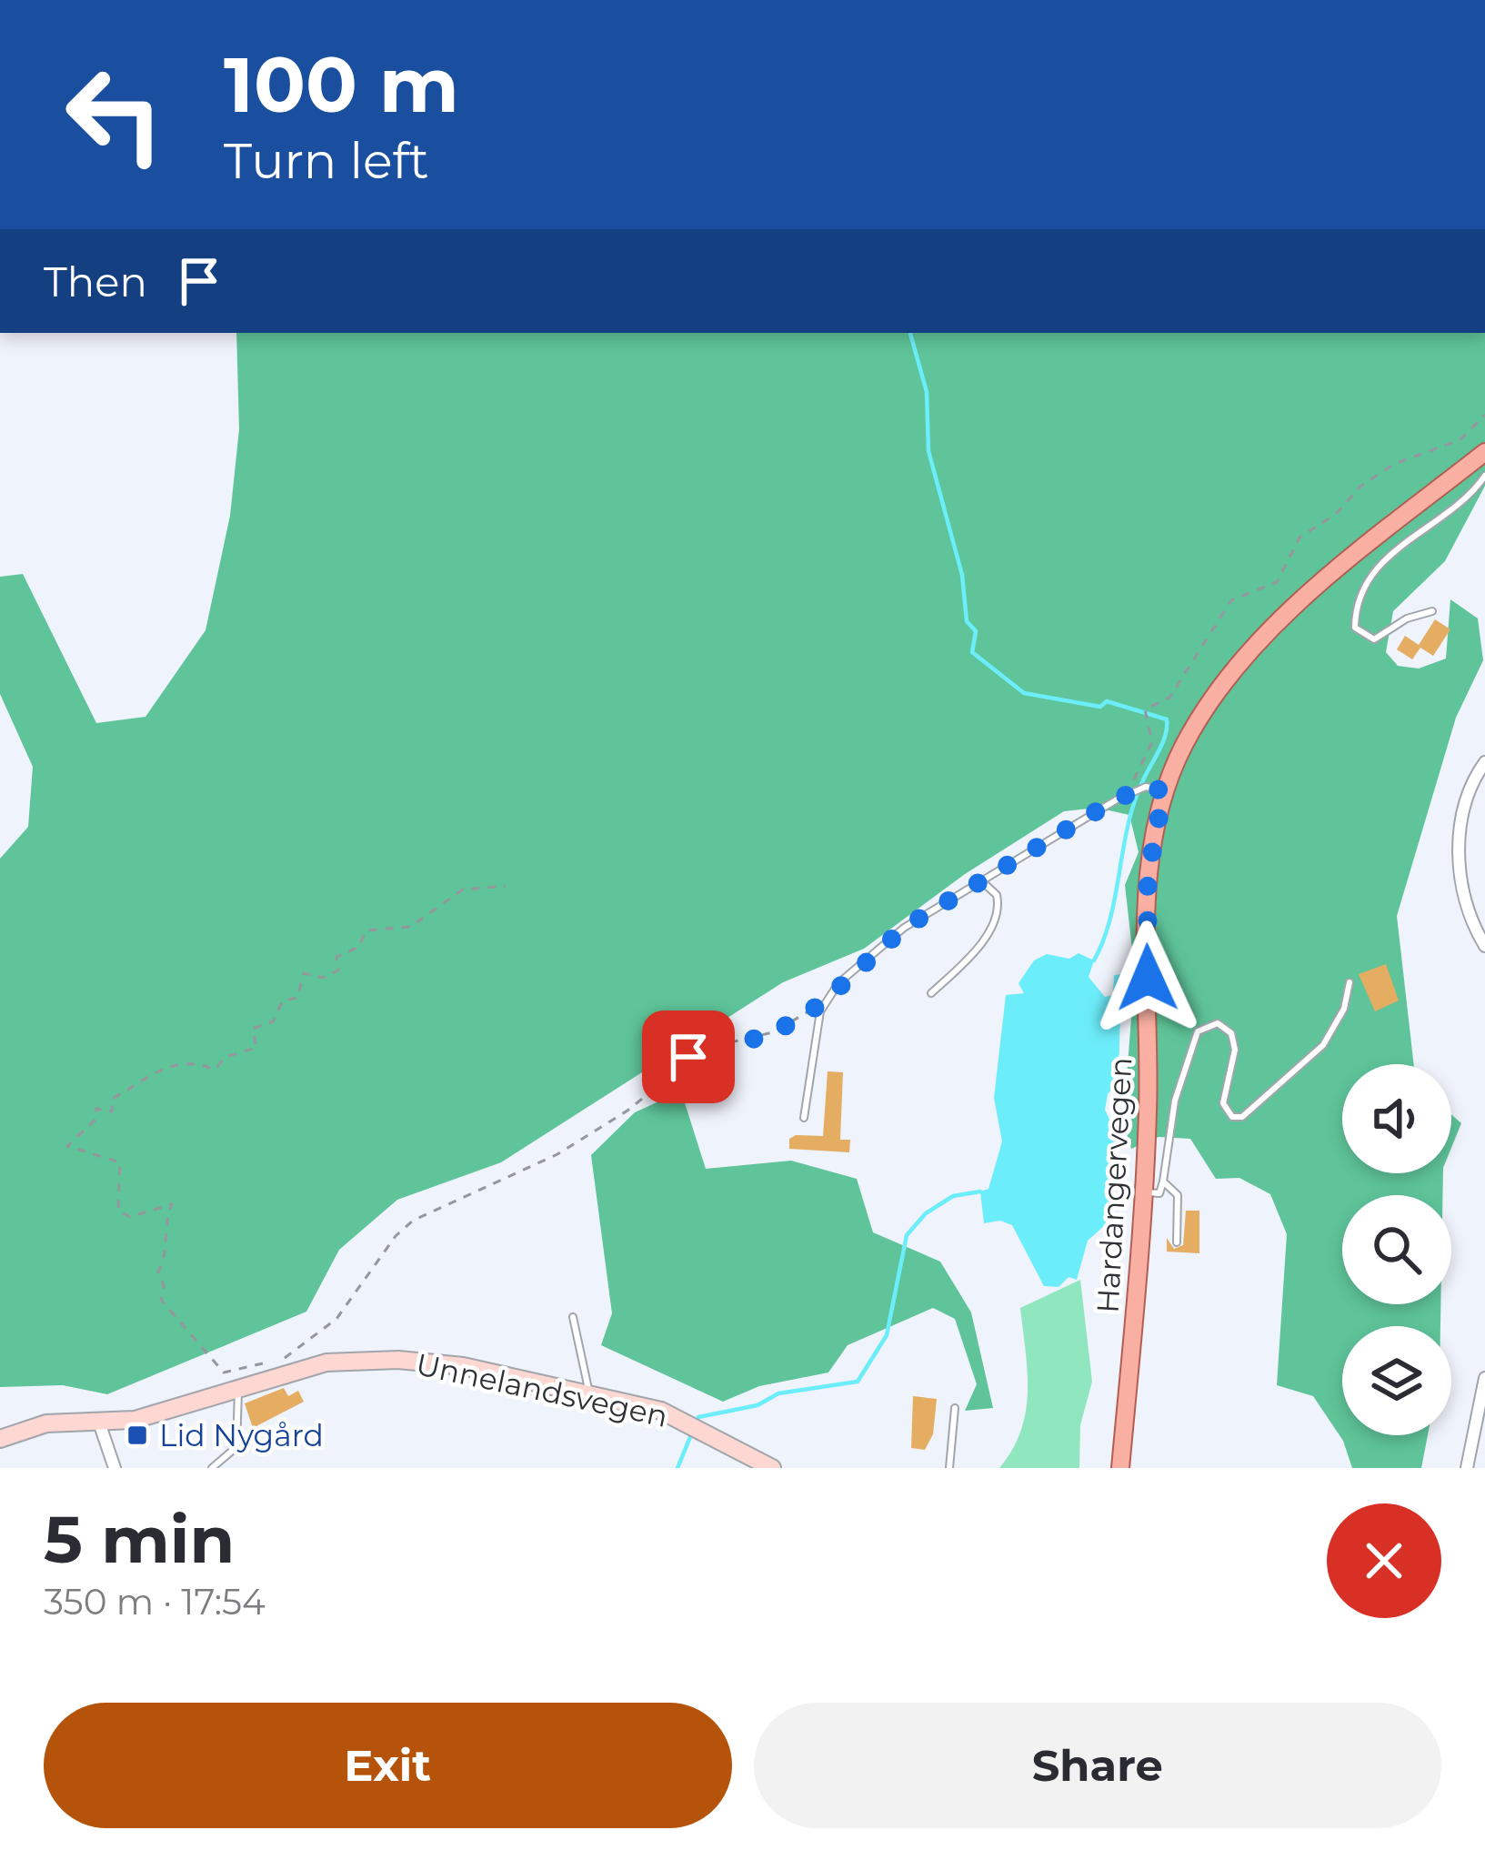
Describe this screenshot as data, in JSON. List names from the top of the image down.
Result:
{
  "streets": {
    "main road": ["Hardangervegen", "Unnelandsvegen"]
  },
  "places": {
    "transit": ["Lid Nygård"]
  },
  "page": {
    "turn": ["100 m", "Turn left"],
    "then": "Then",
    "heading": ["5 min", "350 m · 17:54"],
    "buttons": ["Exit", "Share"]
  }
}
